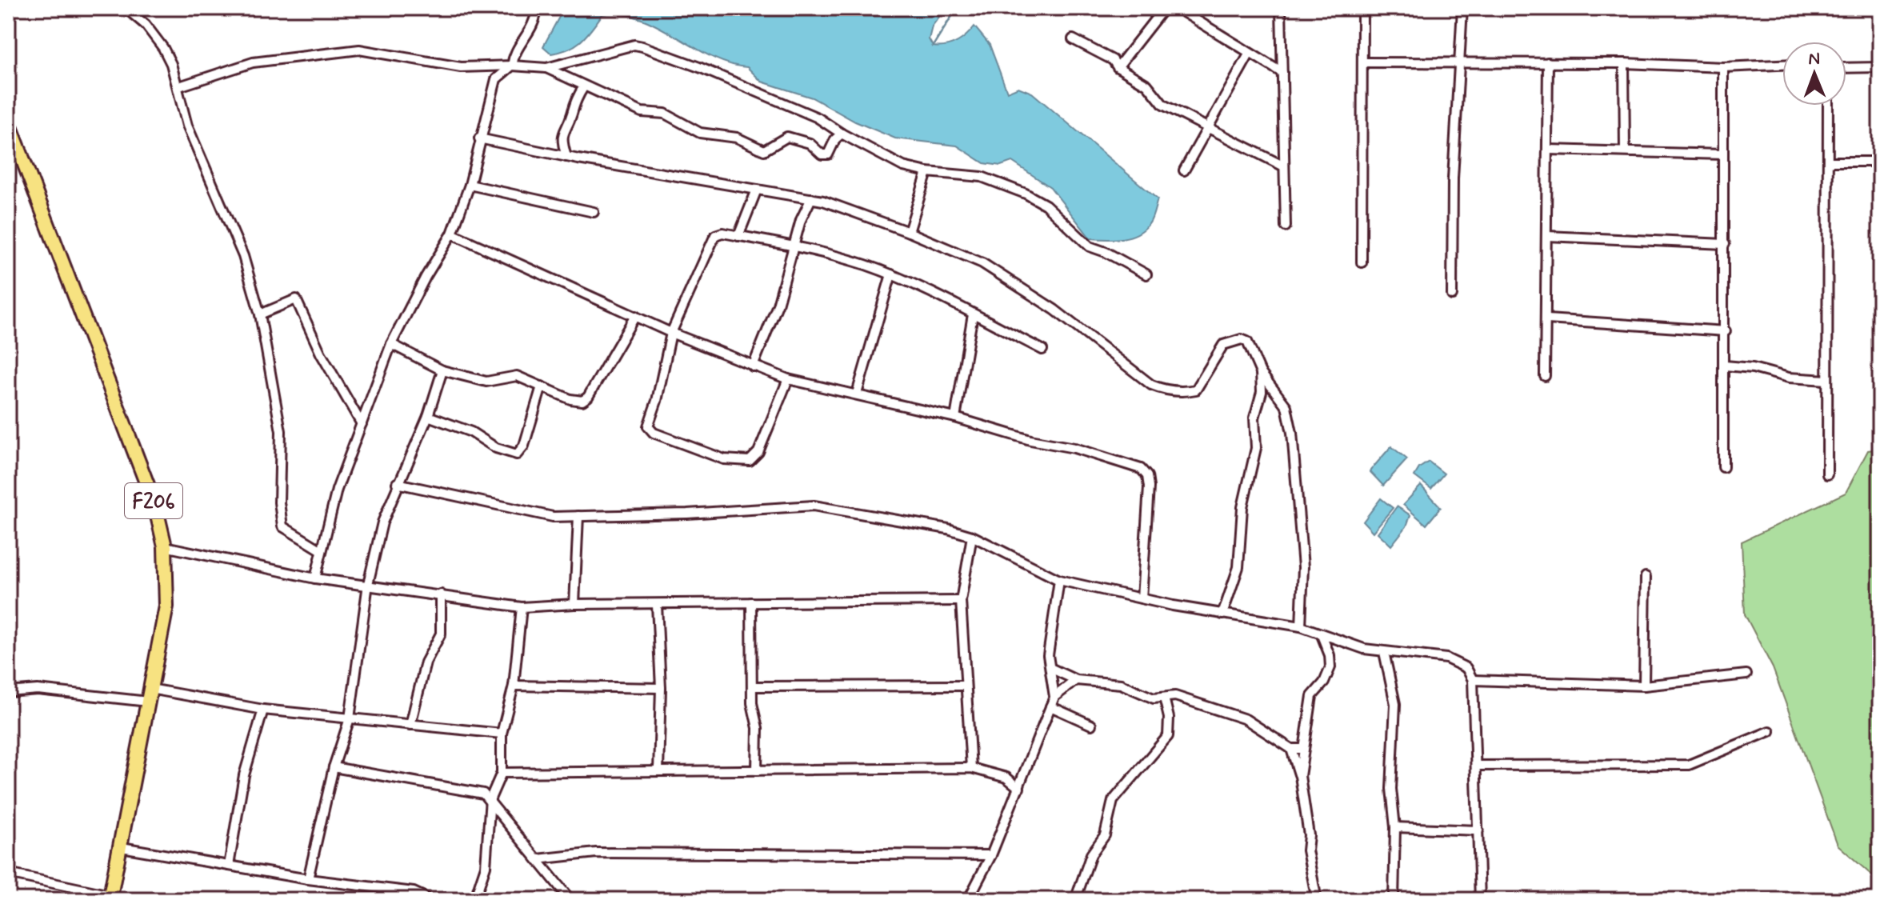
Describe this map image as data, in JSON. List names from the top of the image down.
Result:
{
  "streets": {
    "main road": ["F206"]
  },
  "north": "top"
}
